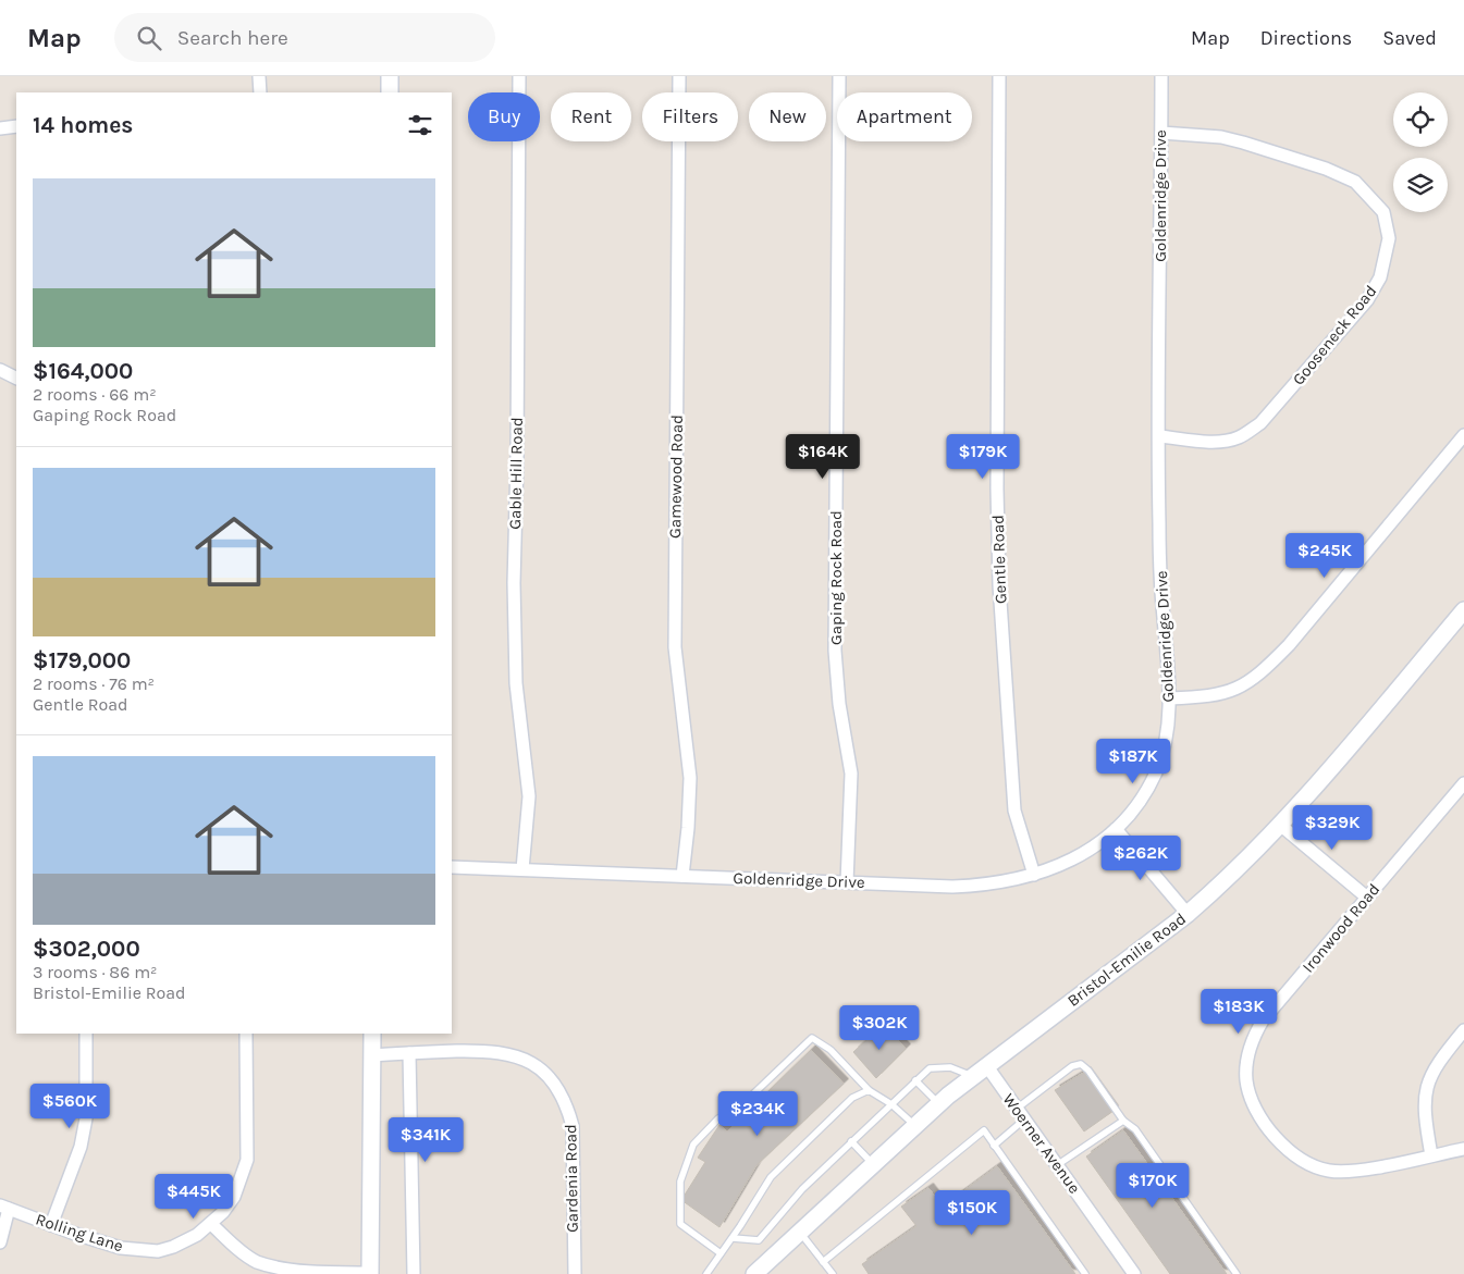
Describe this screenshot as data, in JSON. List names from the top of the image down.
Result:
{
  "streets": {
    "street": [
      "Goldenridge Drive",
      "Gooseneck Road",
      "Gable Hill Road",
      "Gamewood Road",
      "Gentle Road",
      "Gaping Rock Road",
      "Ironwood Road",
      "Bristol-Emilie Road",
      "Woerner Avenue",
      "Gardenia Road",
      "Rolling Lane"
    ]
  },
  "crossings": [
    ["Goldenridge Drive", "Gooseneck Road"],
    ["Goldenridge Drive", "Gable Hill Road"],
    ["Goldenridge Drive", "Gamewood Road"],
    ["Goldenridge Drive", "Gentle Road"],
    ["Goldenridge Drive", "Gaping Rock Road"],
    ["Bristol-Emilie Road", "Woerner Avenue"]
  ],
  "page": {
    "header": "Map",
    "search": "Search here",
    "nav": ["Map", "Directions", "Saved"],
    "chip": [
      "Buy",
      "Rent",
      "Filters",
      "New",
      "Apartment"
    ],
    "heading": "14 homes",
    "list": [
      {
        "name": "$164,000",
        "note": "2 rooms · 66 m² · Gaping Rock Road"
      },
      {
        "name": "$179,000",
        "note": "2 rooms · 76 m² · Gentle Road"
      },
      {
        "name": "$302,000",
        "note": "3 rooms · 86 m² · Bristol-Emilie Road"
      }
    ],
    "price": [
      "$164K",
      "$179K",
      "$245K",
      "$187K",
      "$329K",
      "$262K",
      "$183K",
      "$302K",
      "$560K",
      "$234K",
      "$341K",
      "$170K",
      "$445K",
      "$150K"
    ]
  }
}
